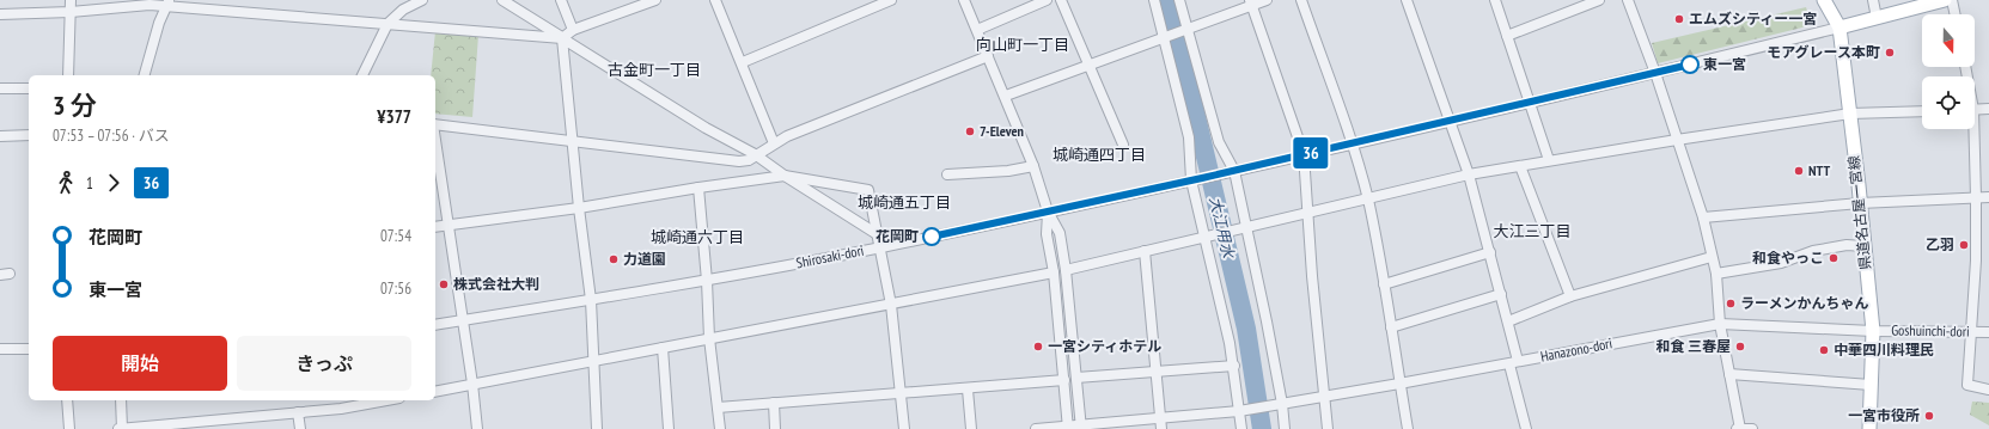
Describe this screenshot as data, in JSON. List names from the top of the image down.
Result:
{
  "streets": {
    "main road": ["県道名古屋一宮線"],
    "street": ["Shirosaki-dori", "Goshuinchi-dori", "Hanazono-dori"]
  },
  "crossings": [
    ["県道名古屋一宮線", "Shirosaki-dori"],
    ["県道名古屋一宮線", "Goshuinchi-dori"],
    ["県道名古屋一宮線", "Hanazono-dori"],
    ["Goshuinchi-dori", "Hanazono-dori"]
  ],
  "districts": [
    "向山町一丁目",
    "古金町一丁目",
    "城崎通四丁目",
    "城崎通五丁目",
    "大江三丁目",
    "城崎通六丁目"
  ],
  "water": ["大江用水"],
  "places": [
    "エムズシティー一宮",
    "モアグレース本町",
    "東一宮",
    "7-Eleven",
    "NTT",
    "花岡町",
    "乙羽",
    "和食やっこ",
    "力道園",
    "株式会社大判",
    "ラーメンかんちゃん",
    "一宮シティホテル",
    "和食 三春屋",
    "中華四川料理民",
    "一宮市役所"
  ],
  "lines": ["bus line 36"],
  "north": "bottom",
  "page": {
    "on_map": "36",
    "heading": ["3 分", "07:53 – 07:56 · バス", "¥377"],
    "legs": ["1", "36"],
    "list": [
      {
        "name": "花岡町",
        "value": "07:54"
      },
      {
        "name": "東一宮",
        "value": "07:56"
      }
    ],
    "buttons": ["開始", "きっぷ"]
  }
}
